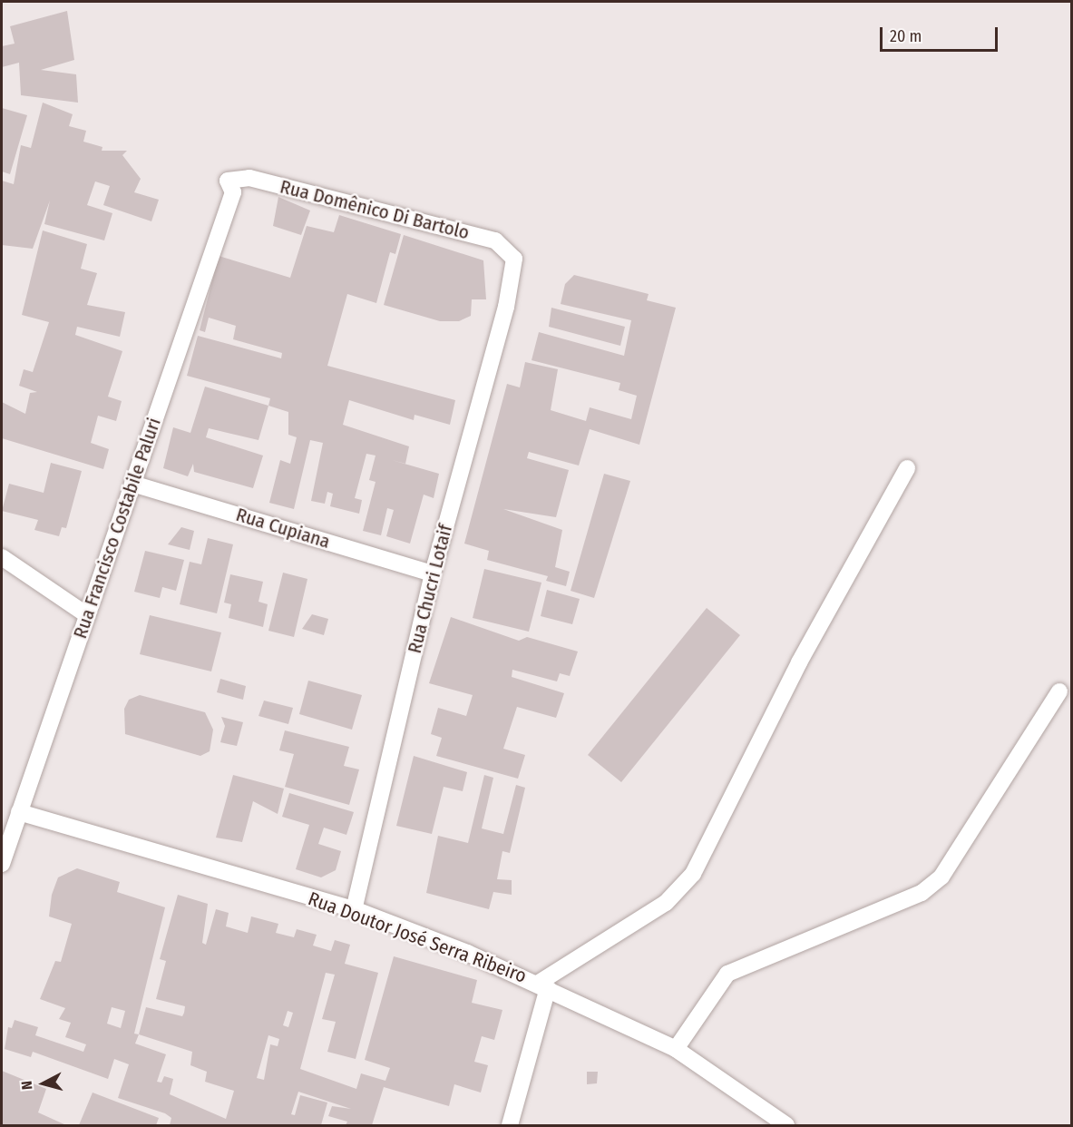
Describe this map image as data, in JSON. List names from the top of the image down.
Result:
{
  "streets": {
    "street": [
      "Rua Domênico Di Bartolo",
      "Rua Francisco Costabile Paluri",
      "Rua Cupiana",
      "Rua Chucri Lotaif",
      "Rua Doutor José Serra Ribeiro"
    ]
  },
  "crossings": [
    ["Rua Domênico Di Bartolo", "Rua Francisco Costabile Paluri"],
    ["Rua Domênico Di Bartolo", "Rua Chucri Lotaif"],
    ["Rua Francisco Costabile Paluri", "Rua Cupiana"],
    ["Rua Francisco Costabile Paluri", "Rua Doutor José Serra Ribeiro"],
    ["Rua Cupiana", "Rua Chucri Lotaif"],
    ["Rua Chucri Lotaif", "Rua Doutor José Serra Ribeiro"]
  ],
  "scale_bar": "20 m",
  "north": "left"
}
